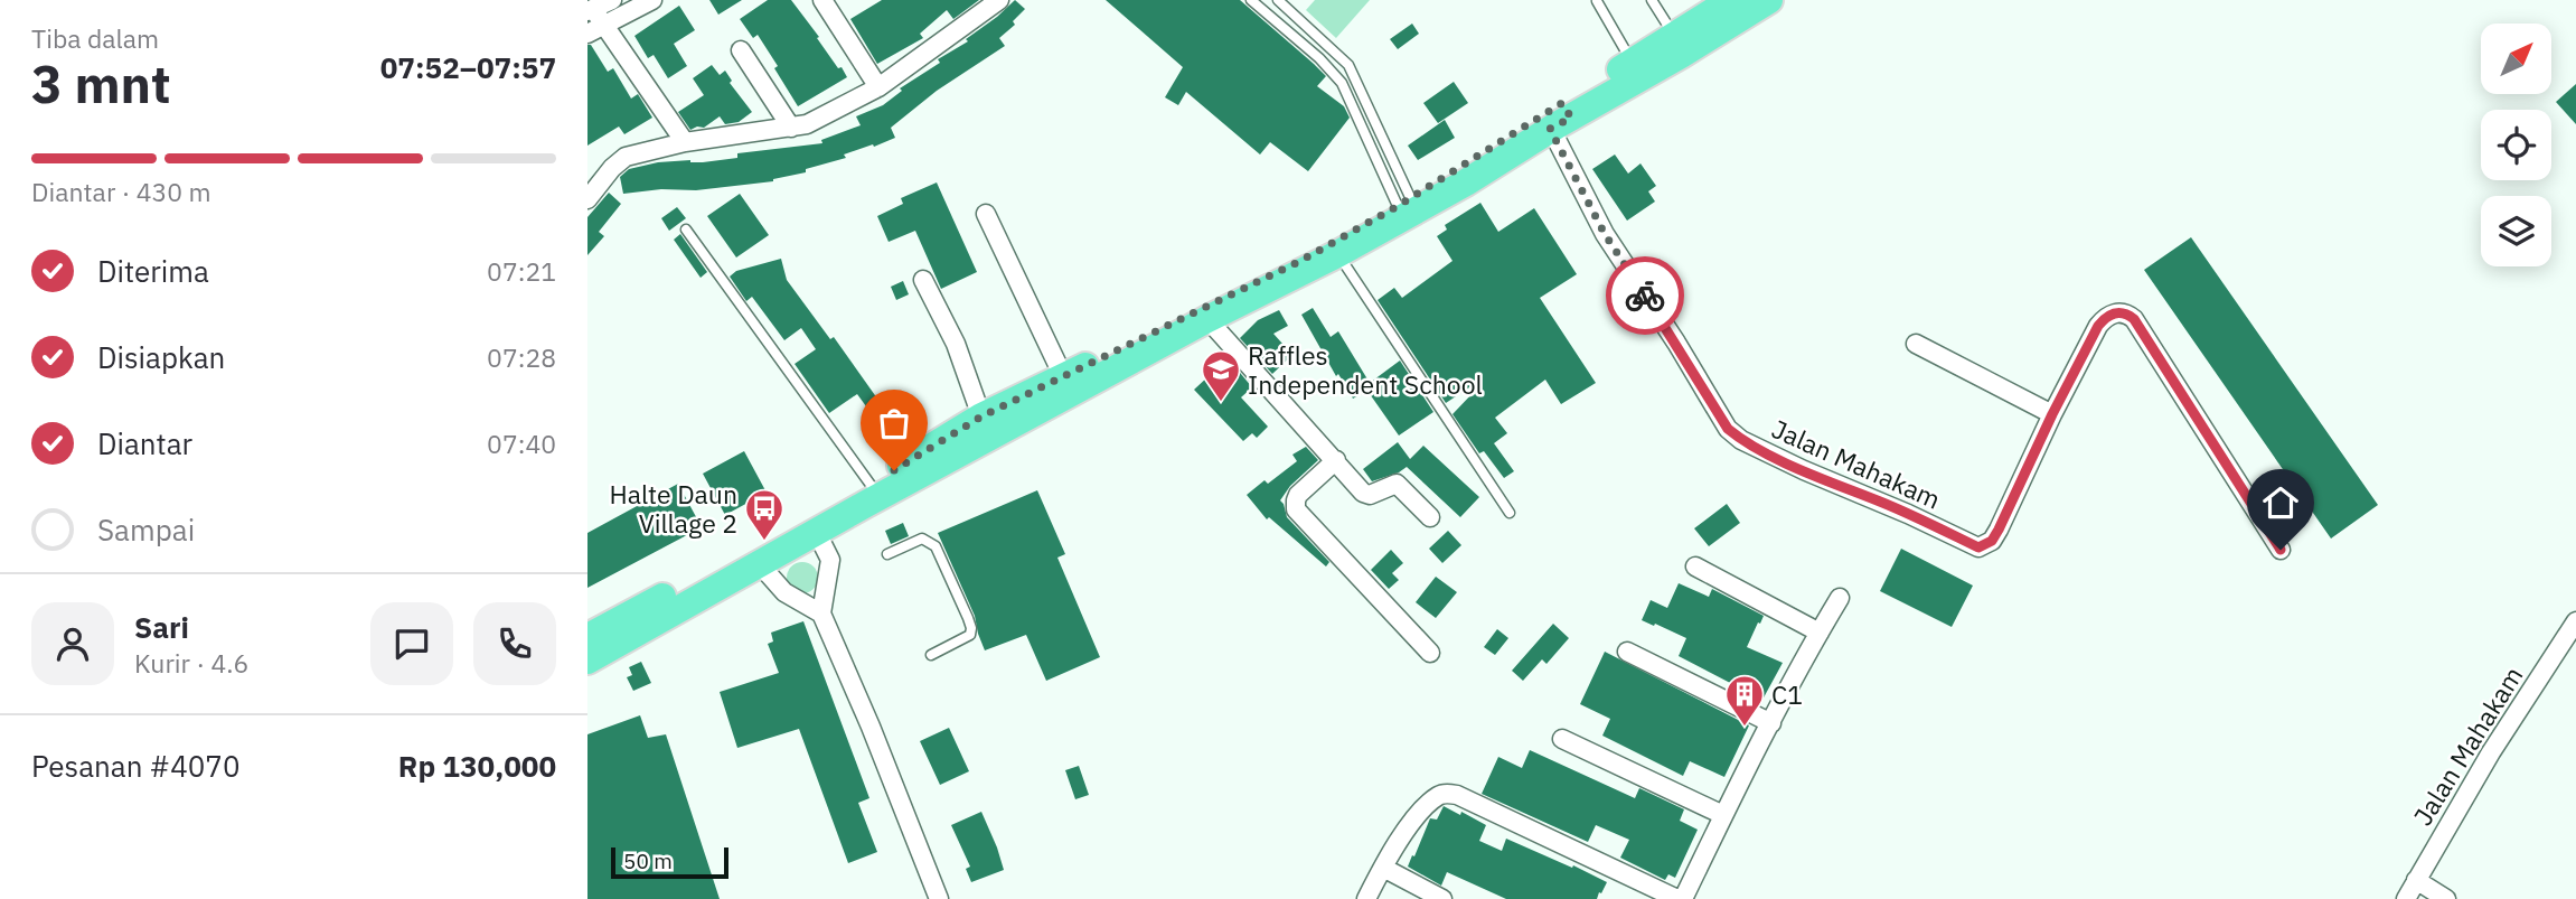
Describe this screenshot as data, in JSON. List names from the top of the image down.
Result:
{
  "streets": {
    "street": ["Jalan Mahakam"]
  },
  "places": {
    "school or university": ["Raffles Independent School"],
    "bus stop": ["Halte Daun Village 2"],
    "building": ["C1"]
  },
  "scale_bar": "50 m",
  "north": "top right",
  "page": {
    "heading": ["3 mnt", "Tiba dalam", "07:52–07:57"],
    "panel": [
      "Sari",
      "Kurir · 4.6",
      "Pesanan #4070",
      "Rp 130,000"
    ],
    "bar": "Diantar · 430 m",
    "list": [
      ["Diterima", "07:21"],
      ["Disiapkan", "07:28"],
      ["Diantar", "07:40"],
      "Sampai"
    ],
    "scale": "50 m"
  }
}
